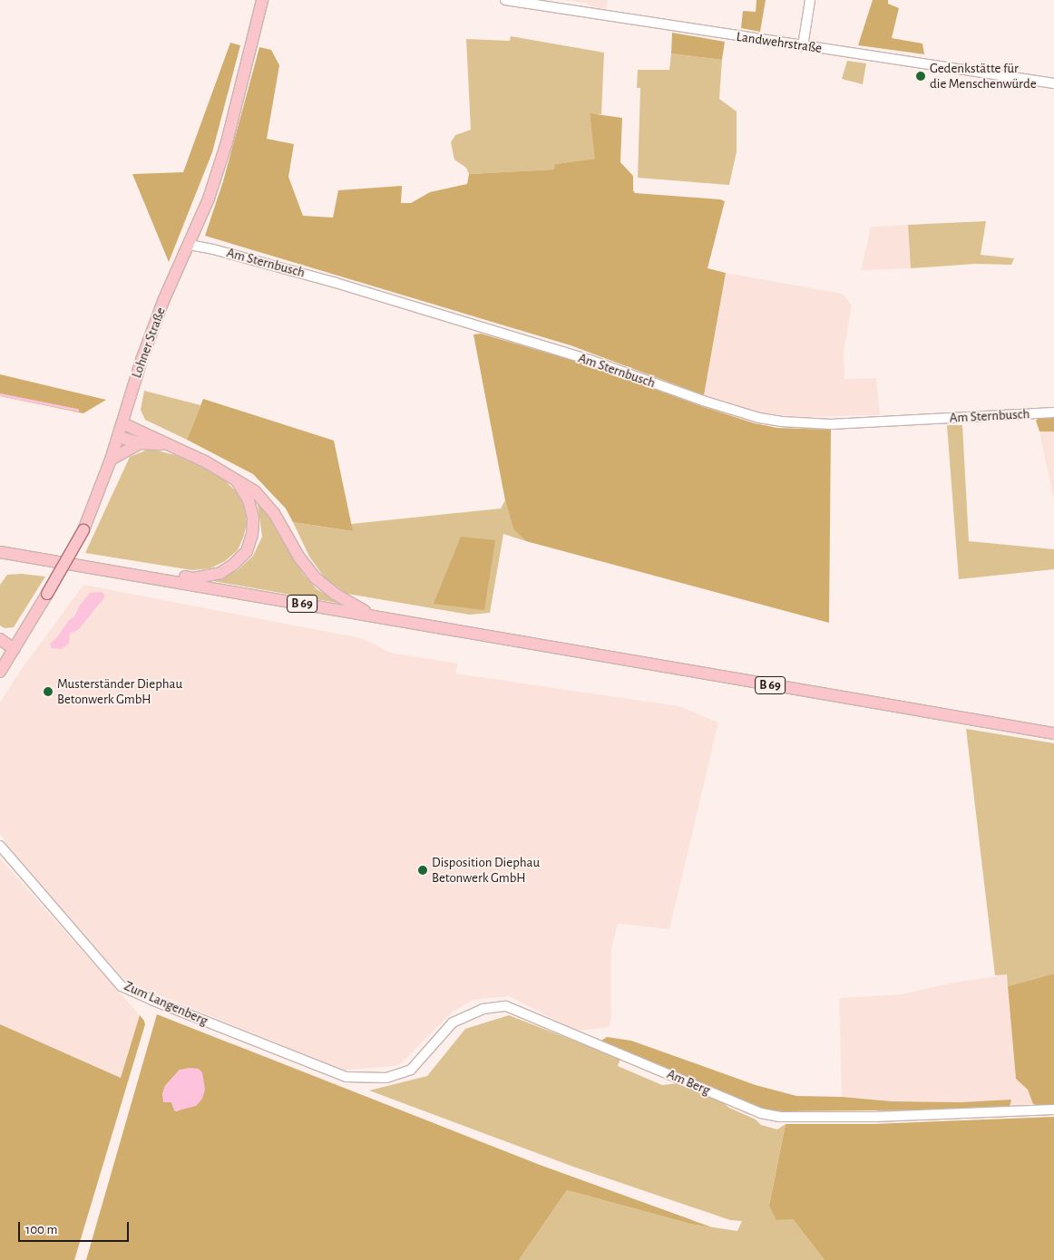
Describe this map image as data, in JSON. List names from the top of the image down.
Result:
{
  "streets": {
    "main road": ["Lohner Straße", "B 69"],
    "street": [
      "Landwehrstraße",
      "Am Sternbusch",
      "Zum Langenberg",
      "Am Berg"
    ]
  },
  "crossings": [
    ["Am Sternbusch", "Lohner Straße"],
    ["Zum Langenberg", "Am Berg"]
  ],
  "places": ["Gedenkstätte für die Menschenwürde", "Musterständer Diephau Betonwerk GmbH", "Disposition Diephau Betonwerk GmbH"],
  "scale_bar": "100 m"
}
